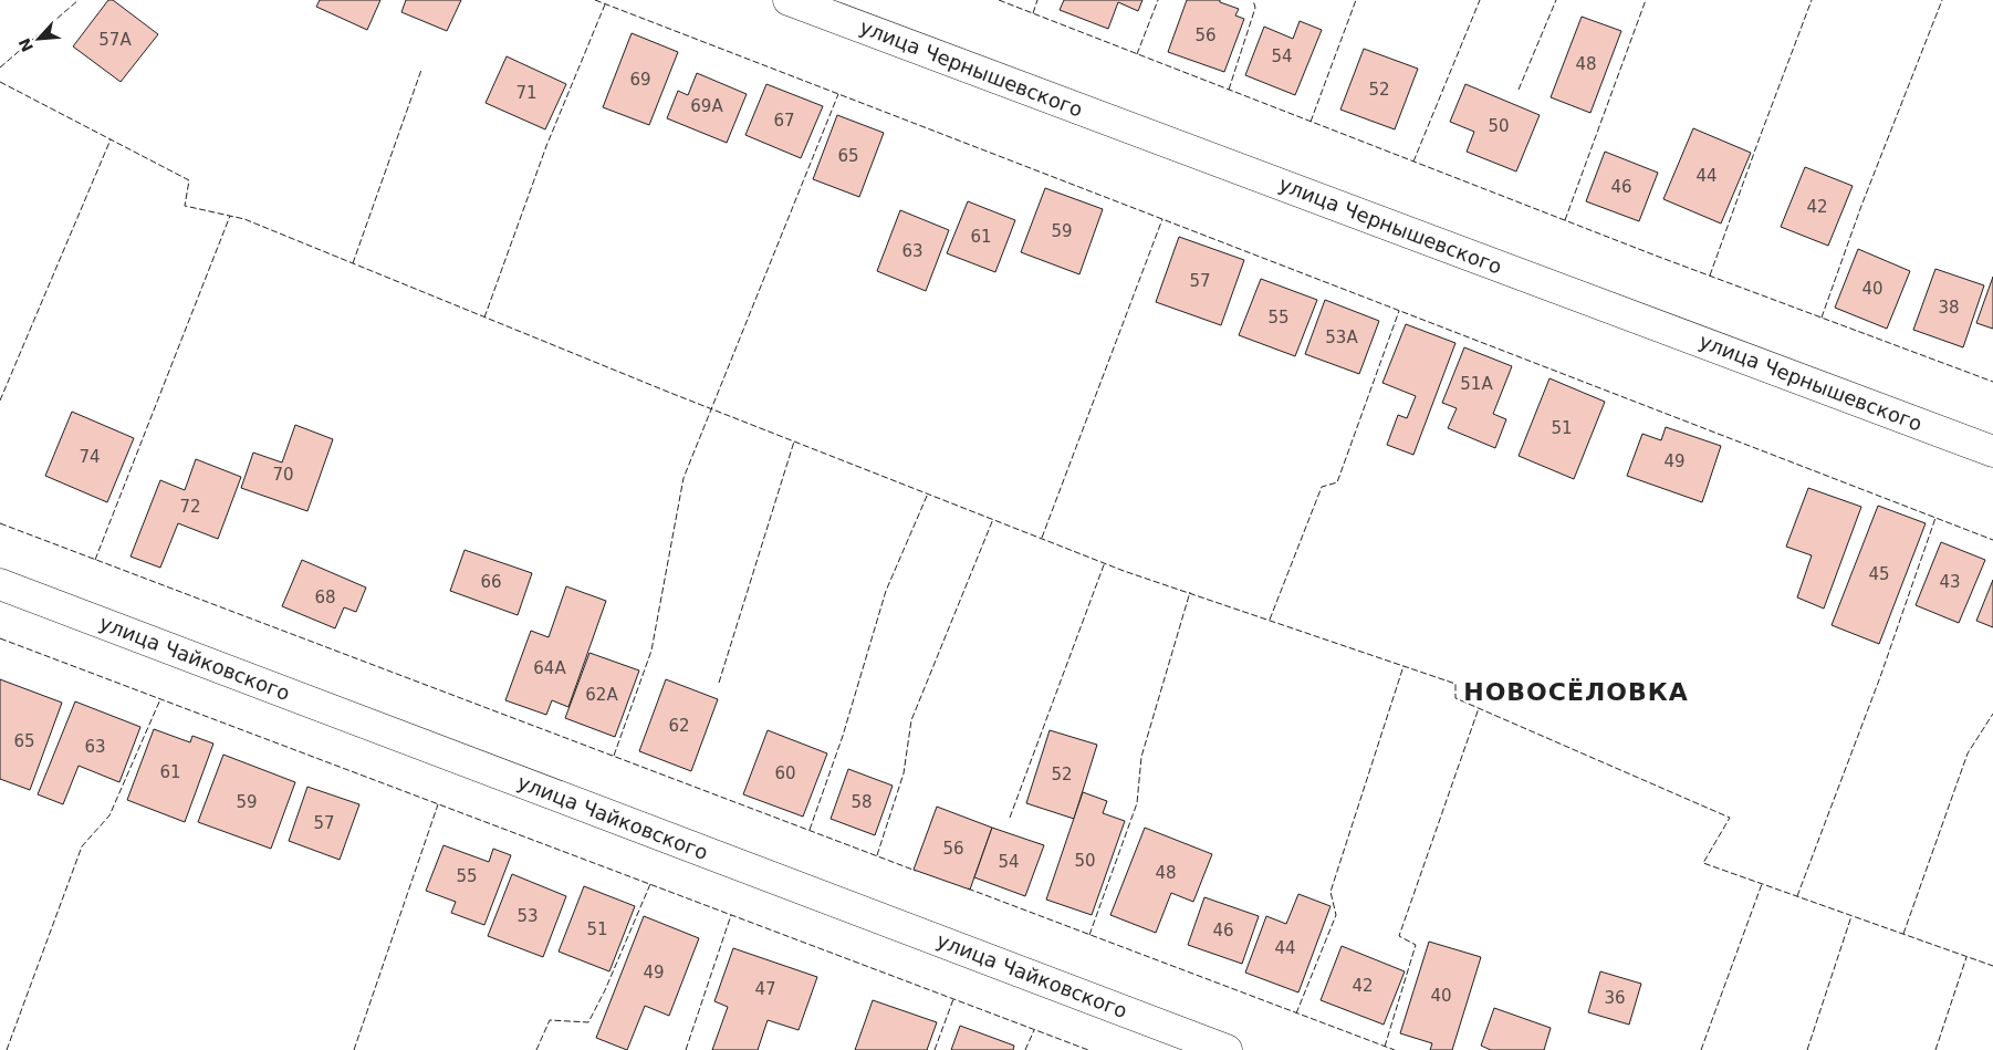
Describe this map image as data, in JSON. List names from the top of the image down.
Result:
{
  "streets": {
    "street": ["улица Чернышевского", "улица Чайковского"]
  },
  "districts": ["НОВОСЁЛОВКА"],
  "house_numbers": [
    "56",
    "57А",
    "54",
    "48",
    "69",
    "52",
    "71",
    "69А",
    "67",
    "50",
    "65",
    "44",
    "46",
    "42",
    "59",
    "61",
    "63",
    "57",
    "40",
    "38",
    "55",
    "53А",
    "51А",
    "51",
    "74",
    "49",
    "70",
    "72",
    "45",
    "66",
    "43",
    "68",
    "64А",
    "62А",
    "62",
    "65",
    "63",
    "61",
    "60",
    "52",
    "59",
    "58",
    "57",
    "56",
    "50",
    "54",
    "48",
    "55",
    "53",
    "51",
    "46",
    "44",
    "49",
    "42",
    "47",
    "40",
    "36"
  ],
  "north": "bottom left"
}
